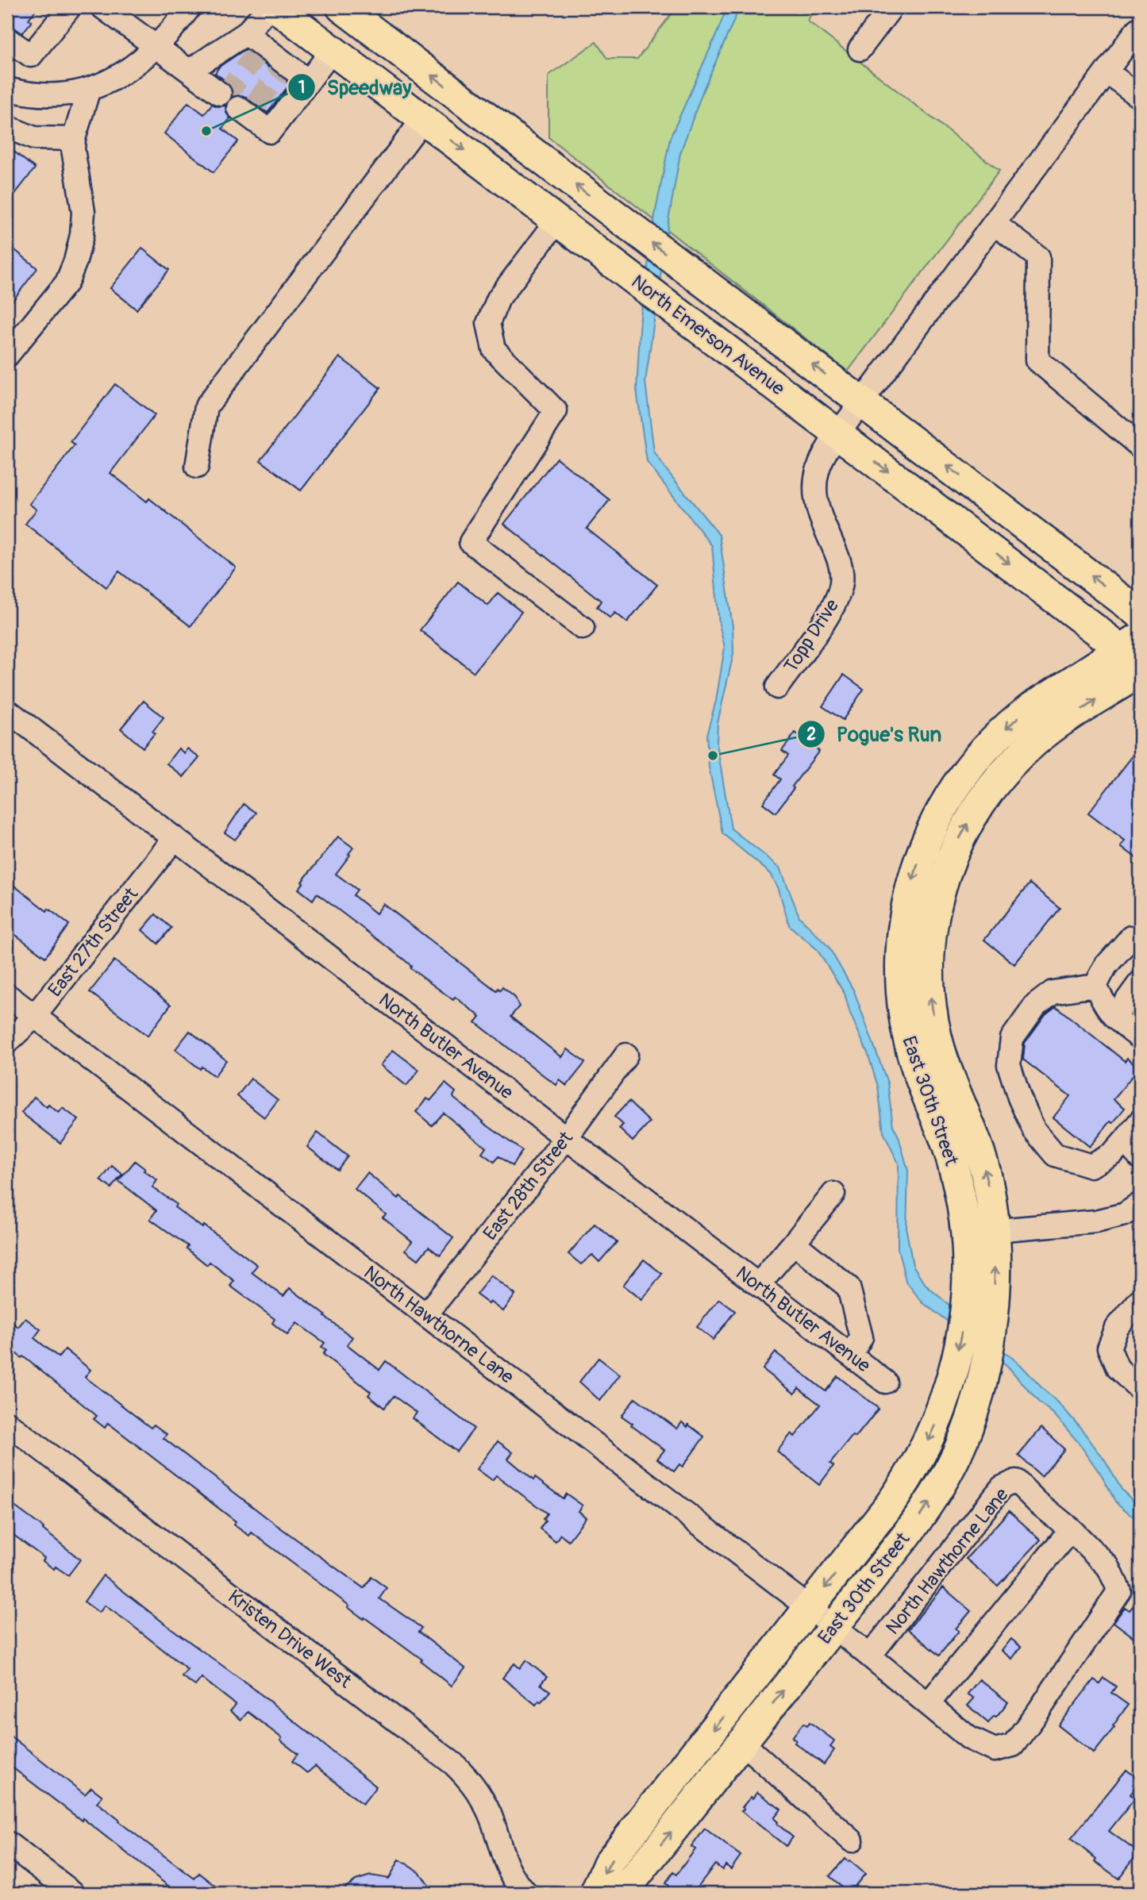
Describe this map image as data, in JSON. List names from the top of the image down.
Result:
{
  "streets": {
    "main road": ["North Emerson Avenue", "East 30th Street"],
    "street": [
      "Topp Drive",
      "East 27th Street",
      "North Butler Avenue",
      "East 28th Street",
      "North Hawthorne Lane",
      "Kristen Drive West"
    ]
  },
  "crossings": [
    ["North Emerson Avenue", "Topp Drive"],
    ["North Emerson Avenue", "East 30th Street"],
    ["East 27th Street", "North Butler Avenue"],
    ["East 27th Street", "North Hawthorne Lane"],
    ["North Butler Avenue", "East 28th Street"],
    ["East 30th Street", "North Hawthorne Lane"],
    ["East 28th Street", "North Hawthorne Lane"]
  ],
  "places": ["Speedway", "Pogue's Run"]
}
